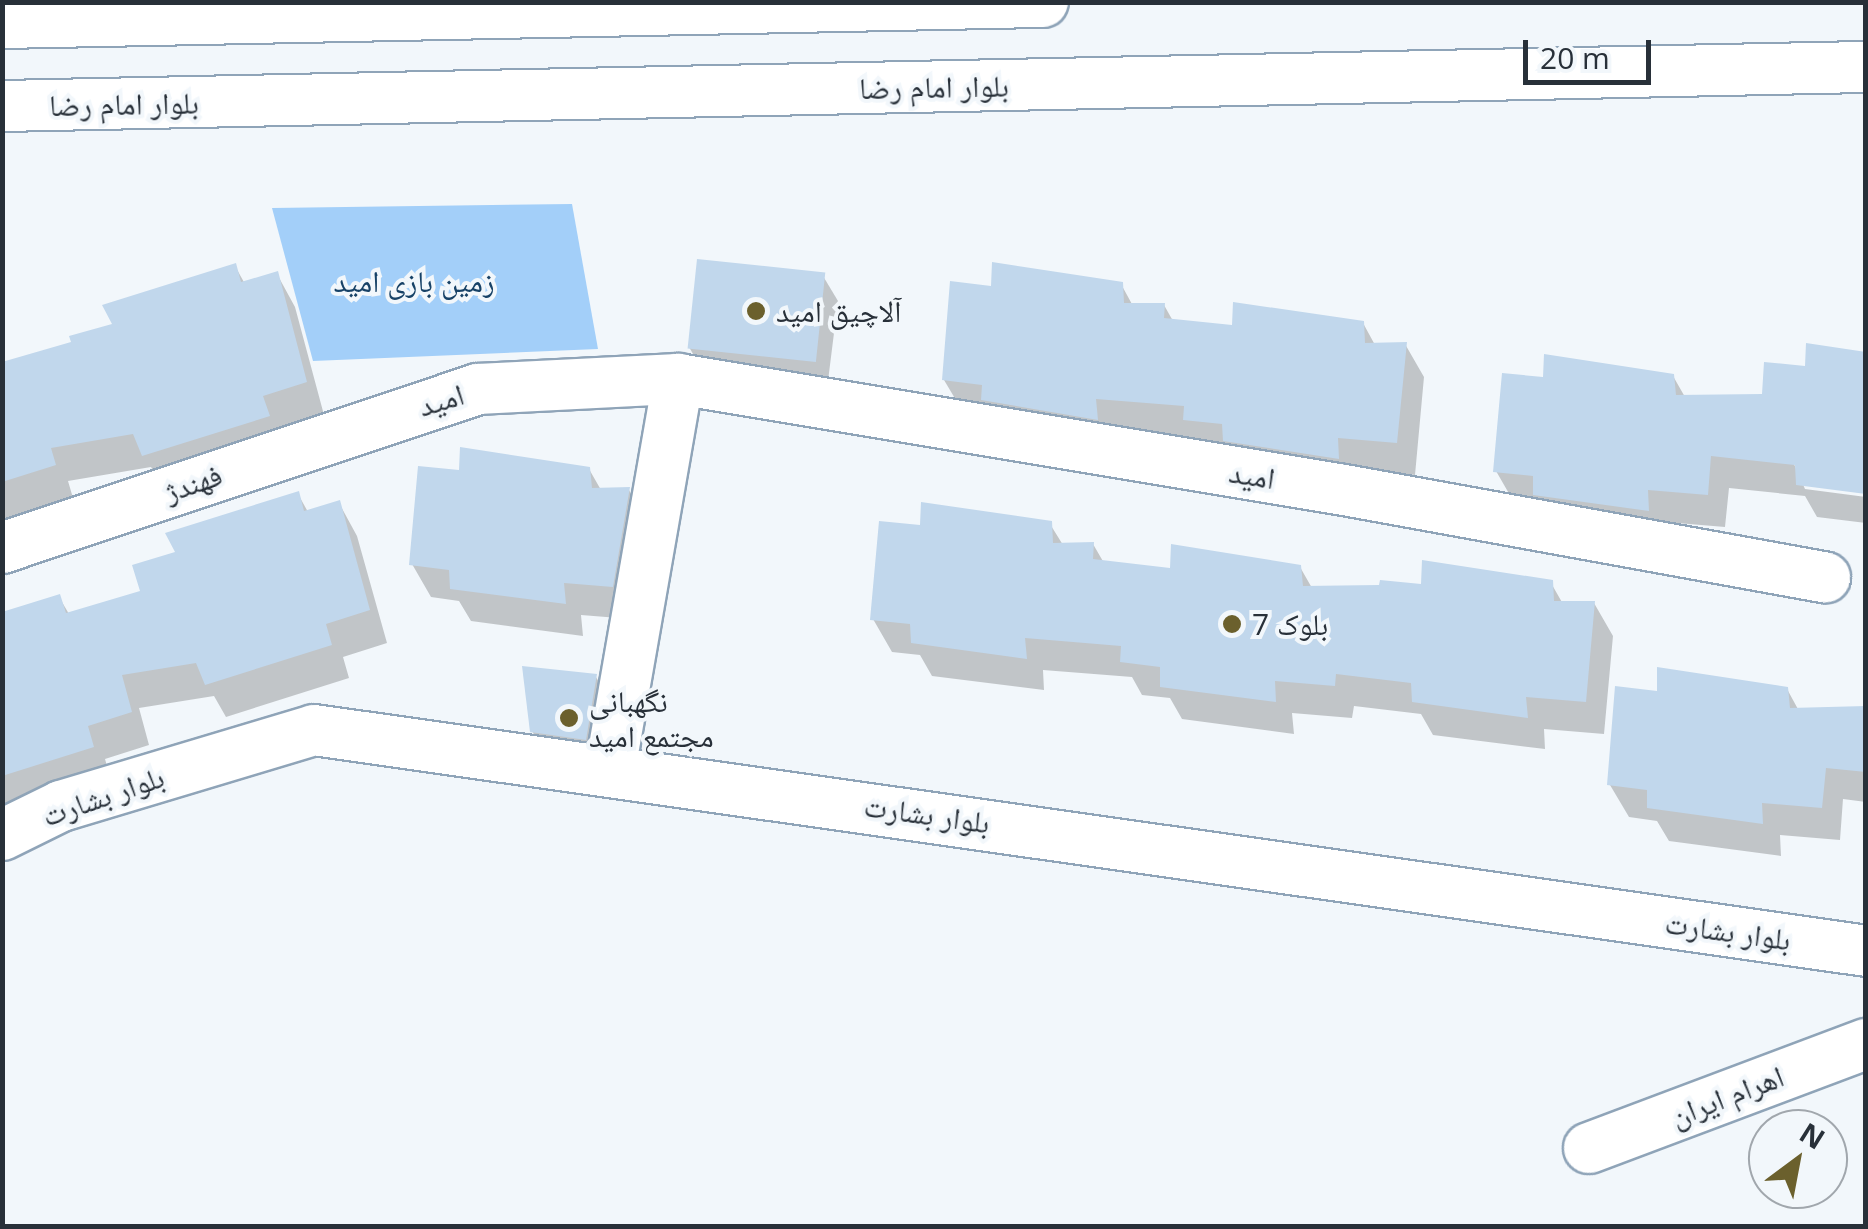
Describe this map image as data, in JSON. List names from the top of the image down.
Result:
{
  "streets": {
    "street": [
      "بلوار امام رضا",
      "امید",
      "فهندژ",
      "بلوار بشارت",
      "اهرام ایران"
    ]
  },
  "crossings": [
    ["امید", "فهندژ"]
  ],
  "parks": ["زمین بازی امید"],
  "places": ["آلاچیق امید", "بلوک 7", "نگهبانی مجتمع امید"],
  "scale_bar": "20 m",
  "north": "top right"
}
